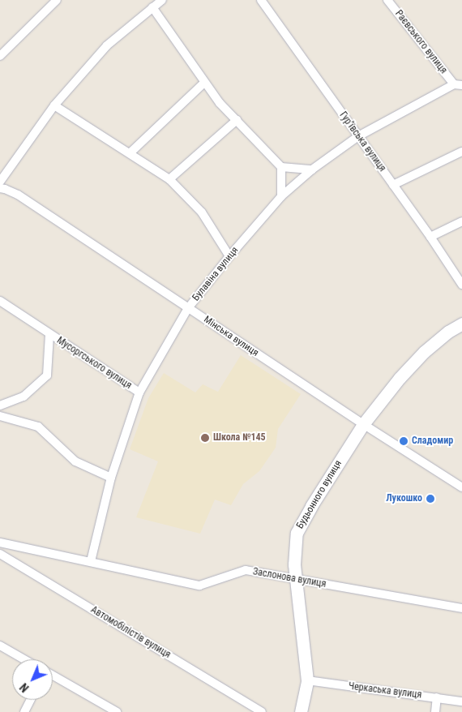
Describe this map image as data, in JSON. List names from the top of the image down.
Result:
{
  "streets": {
    "main road": ["Будьонного вулиця"],
    "street": [
      "Раєвського вулиця",
      "Гур’ївська вулиця",
      "Булавіна вулиця",
      "Мінська вулиця",
      "Мусоргського вулиця",
      "Заслонова вулиця",
      "Автомобілістів вулиця",
      "Черкаська вулиця"
    ]
  },
  "crossings": [
    ["Раєвського вулиця", "Булавіна вулиця"],
    ["Гур’ївська вулиця", "Булавіна вулиця"],
    ["Булавіна вулиця", "Мінська вулиця"],
    ["Булавіна вулиця", "Мусоргського вулиця"],
    ["Булавіна вулиця", "Заслонова вулиця"],
    ["Мінська вулиця", "Будьонного вулиця"],
    ["Будьонного вулиця", "Заслонова вулиця"],
    ["Будьонного вулиця", "Черкаська вулиця"]
  ],
  "places": ["Школа №145", "Сладомир", "Лукошко"],
  "north": "bottom left"
}
